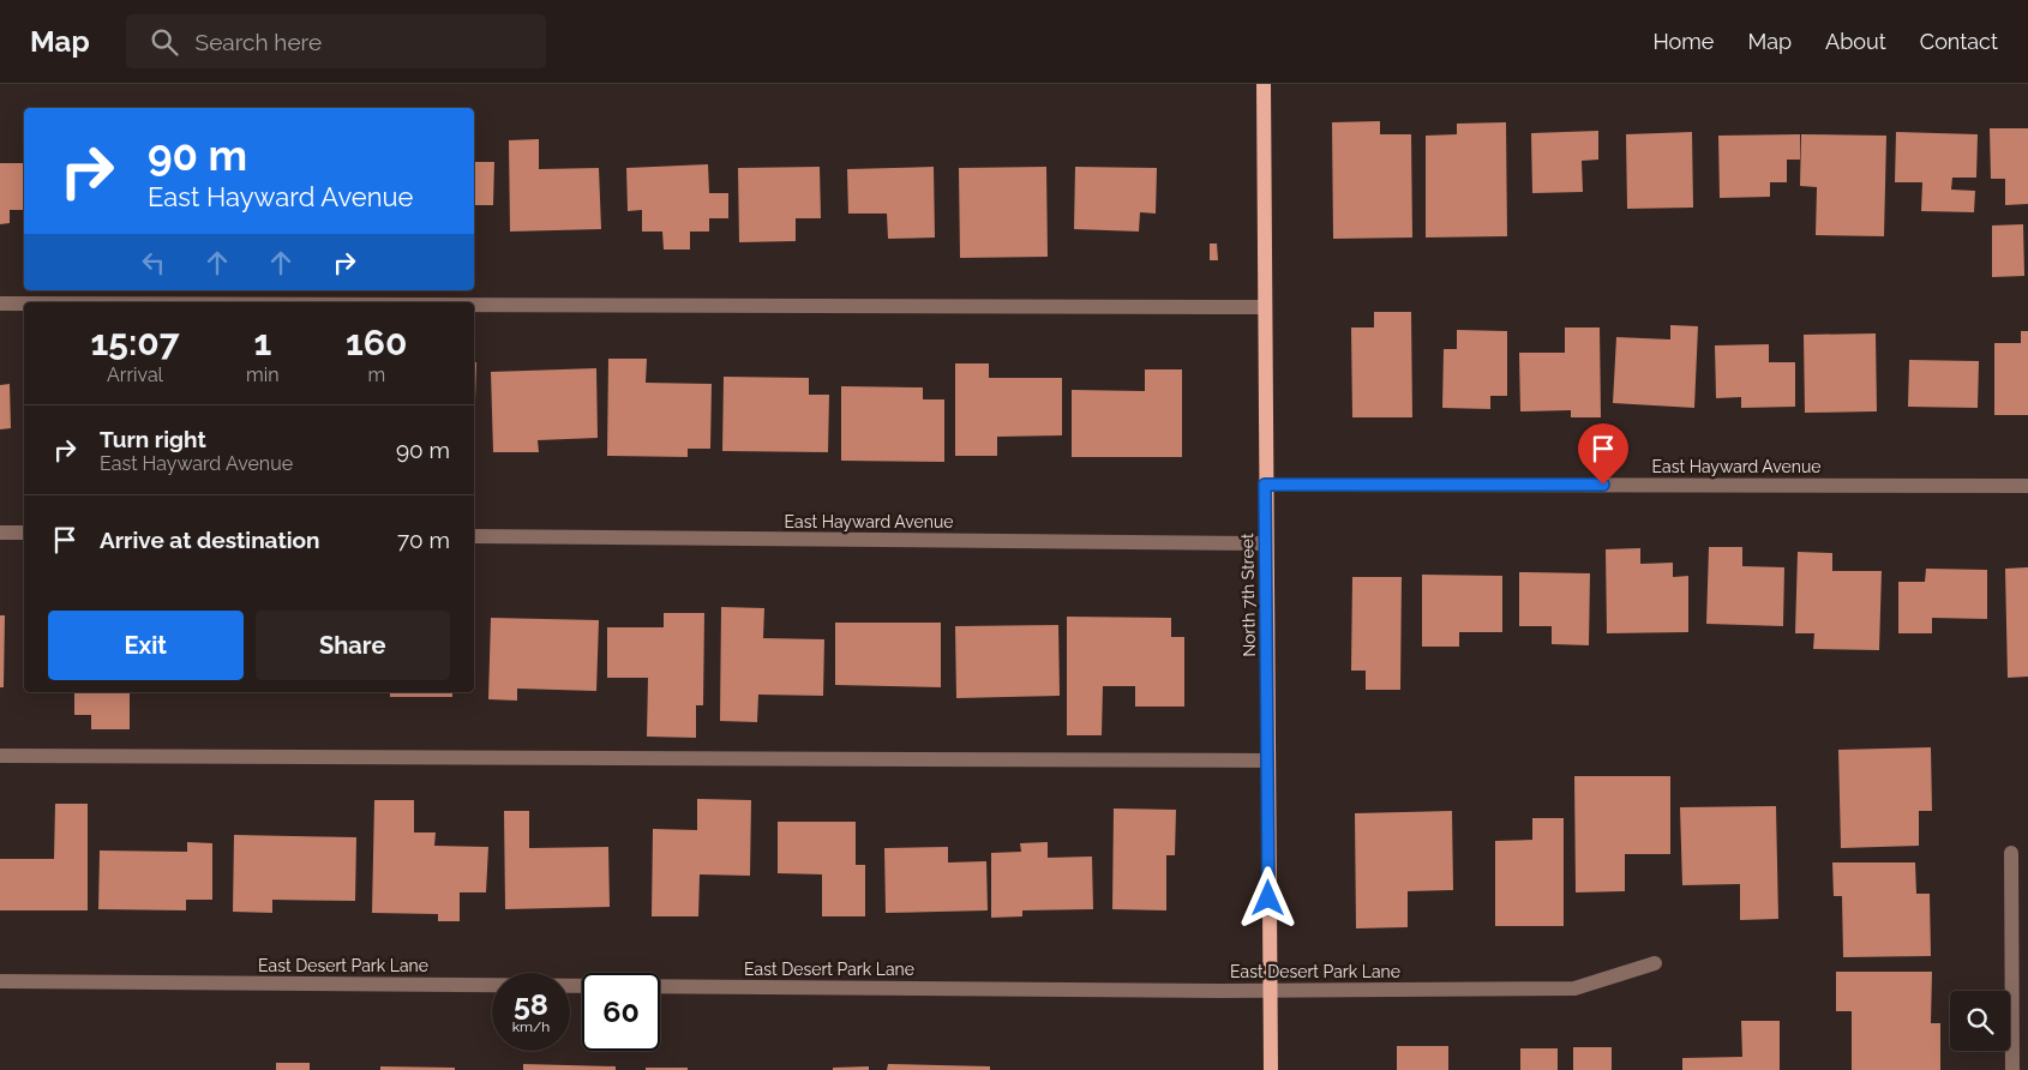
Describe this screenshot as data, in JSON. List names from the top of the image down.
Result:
{
  "streets": {
    "main road": ["North 7th Street"],
    "street": ["East Hayward Avenue", "East Desert Park Lane"]
  },
  "crossings": [
    ["East Hayward Avenue", "North 7th Street"],
    ["North 7th Street", "East Desert Park Lane"]
  ],
  "page": {
    "header": "Map",
    "search": "Search here",
    "nav": [
      "Home",
      "Map",
      "About",
      "Contact"
    ],
    "turn": ["90 m", "East Hayward Avenue"],
    "eta": [
      "15:07",
      "Arrival",
      "1",
      "min",
      "160",
      "m"
    ],
    "list": [
      {
        "name": "Turn right",
        "note": "East Hayward Avenue",
        "value": "90 m"
      },
      {
        "name": "Arrive at destination",
        "value": "70 m"
      }
    ],
    "buttons": ["Exit", "Share"],
    "speed": "58 km/h",
    "limit": "60"
  }
}
